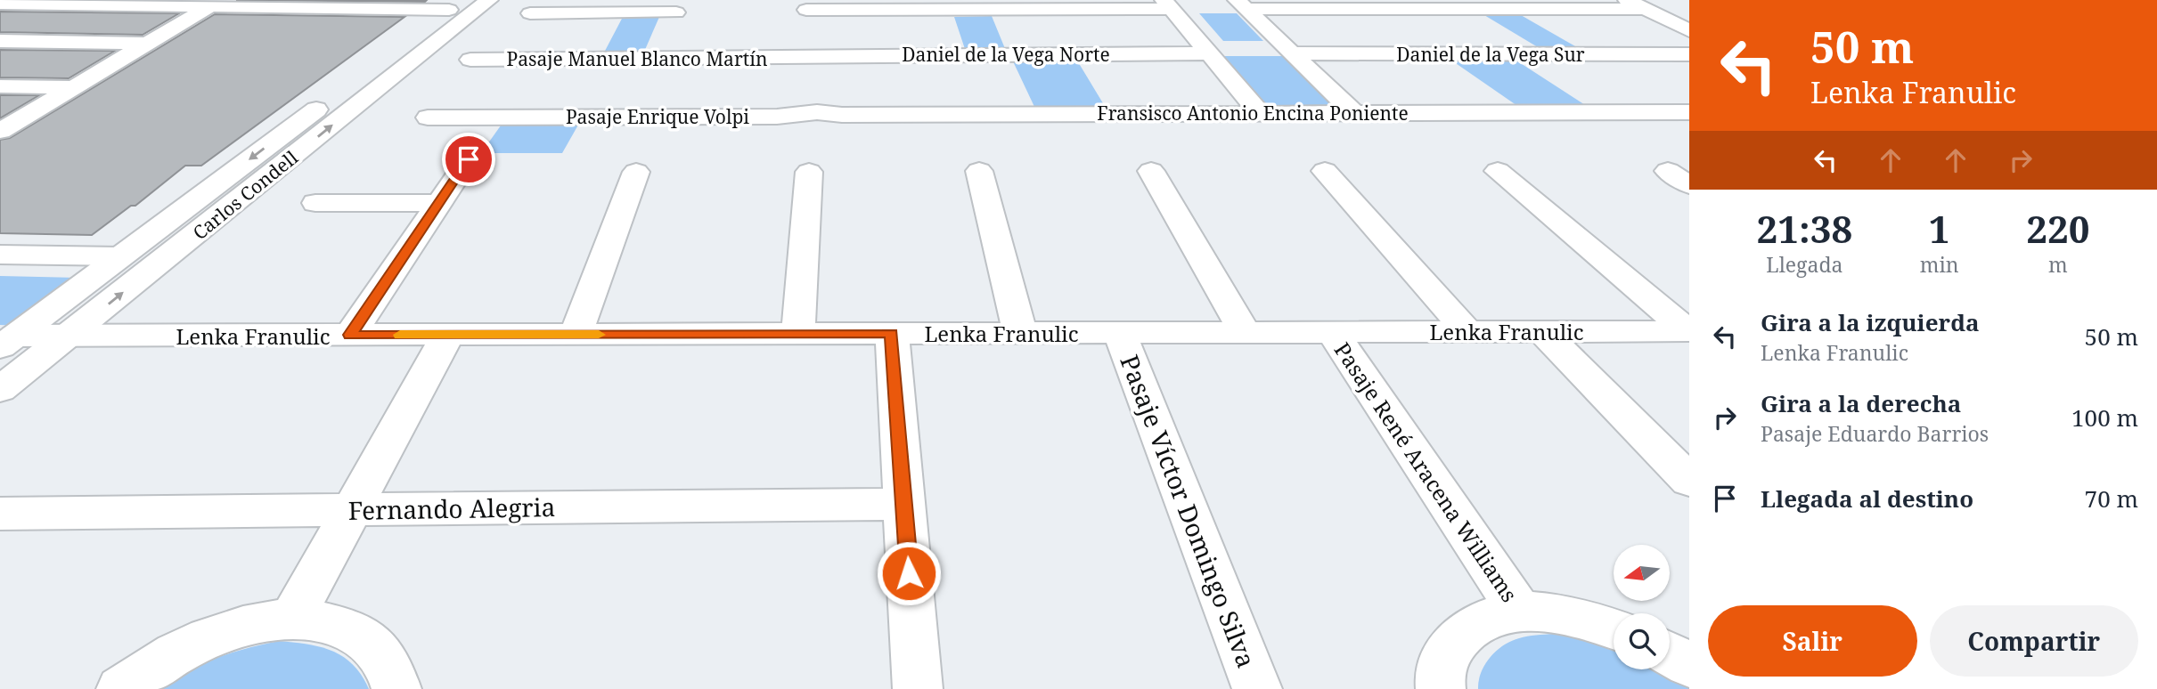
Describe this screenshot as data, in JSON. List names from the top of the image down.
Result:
{
  "streets": {
    "street": [
      "Daniel de la Vega Norte",
      "Daniel de la Vega Sur",
      "Pasaje Manuel Blanco Martín",
      "Fransisco Antonio Encina Poniente",
      "Pasaje Enrique Volpi",
      "Carlos Condell",
      "Lenka Franulic",
      "Pasaje René Aracena Williams",
      "Fernando Alegria",
      "Pasaje Víctor Domingo Silva"
    ]
  },
  "crossings": [
    ["Daniel de la Vega Norte", "Pasaje Manuel Blanco Martín"],
    ["Fransisco Antonio Encina Poniente", "Pasaje Enrique Volpi"],
    ["Carlos Condell", "Lenka Franulic"],
    ["Lenka Franulic", "Pasaje René Aracena Williams"],
    ["Lenka Franulic", "Pasaje Víctor Domingo Silva"]
  ],
  "north": "left",
  "page": {
    "turn": ["50 m", "Lenka Franulic"],
    "eta": [
      "21:38",
      "Llegada",
      "1",
      "min",
      "220",
      "m"
    ],
    "list": [
      {
        "name": "Gira a la izquierda",
        "note": "Lenka Franulic",
        "value": "50 m"
      },
      {
        "name": "Gira a la derecha",
        "note": "Pasaje Eduardo Barrios",
        "value": "100 m"
      },
      {
        "name": "Llegada al destino",
        "value": "70 m"
      }
    ],
    "buttons": ["Salir", "Compartir"]
  }
}
